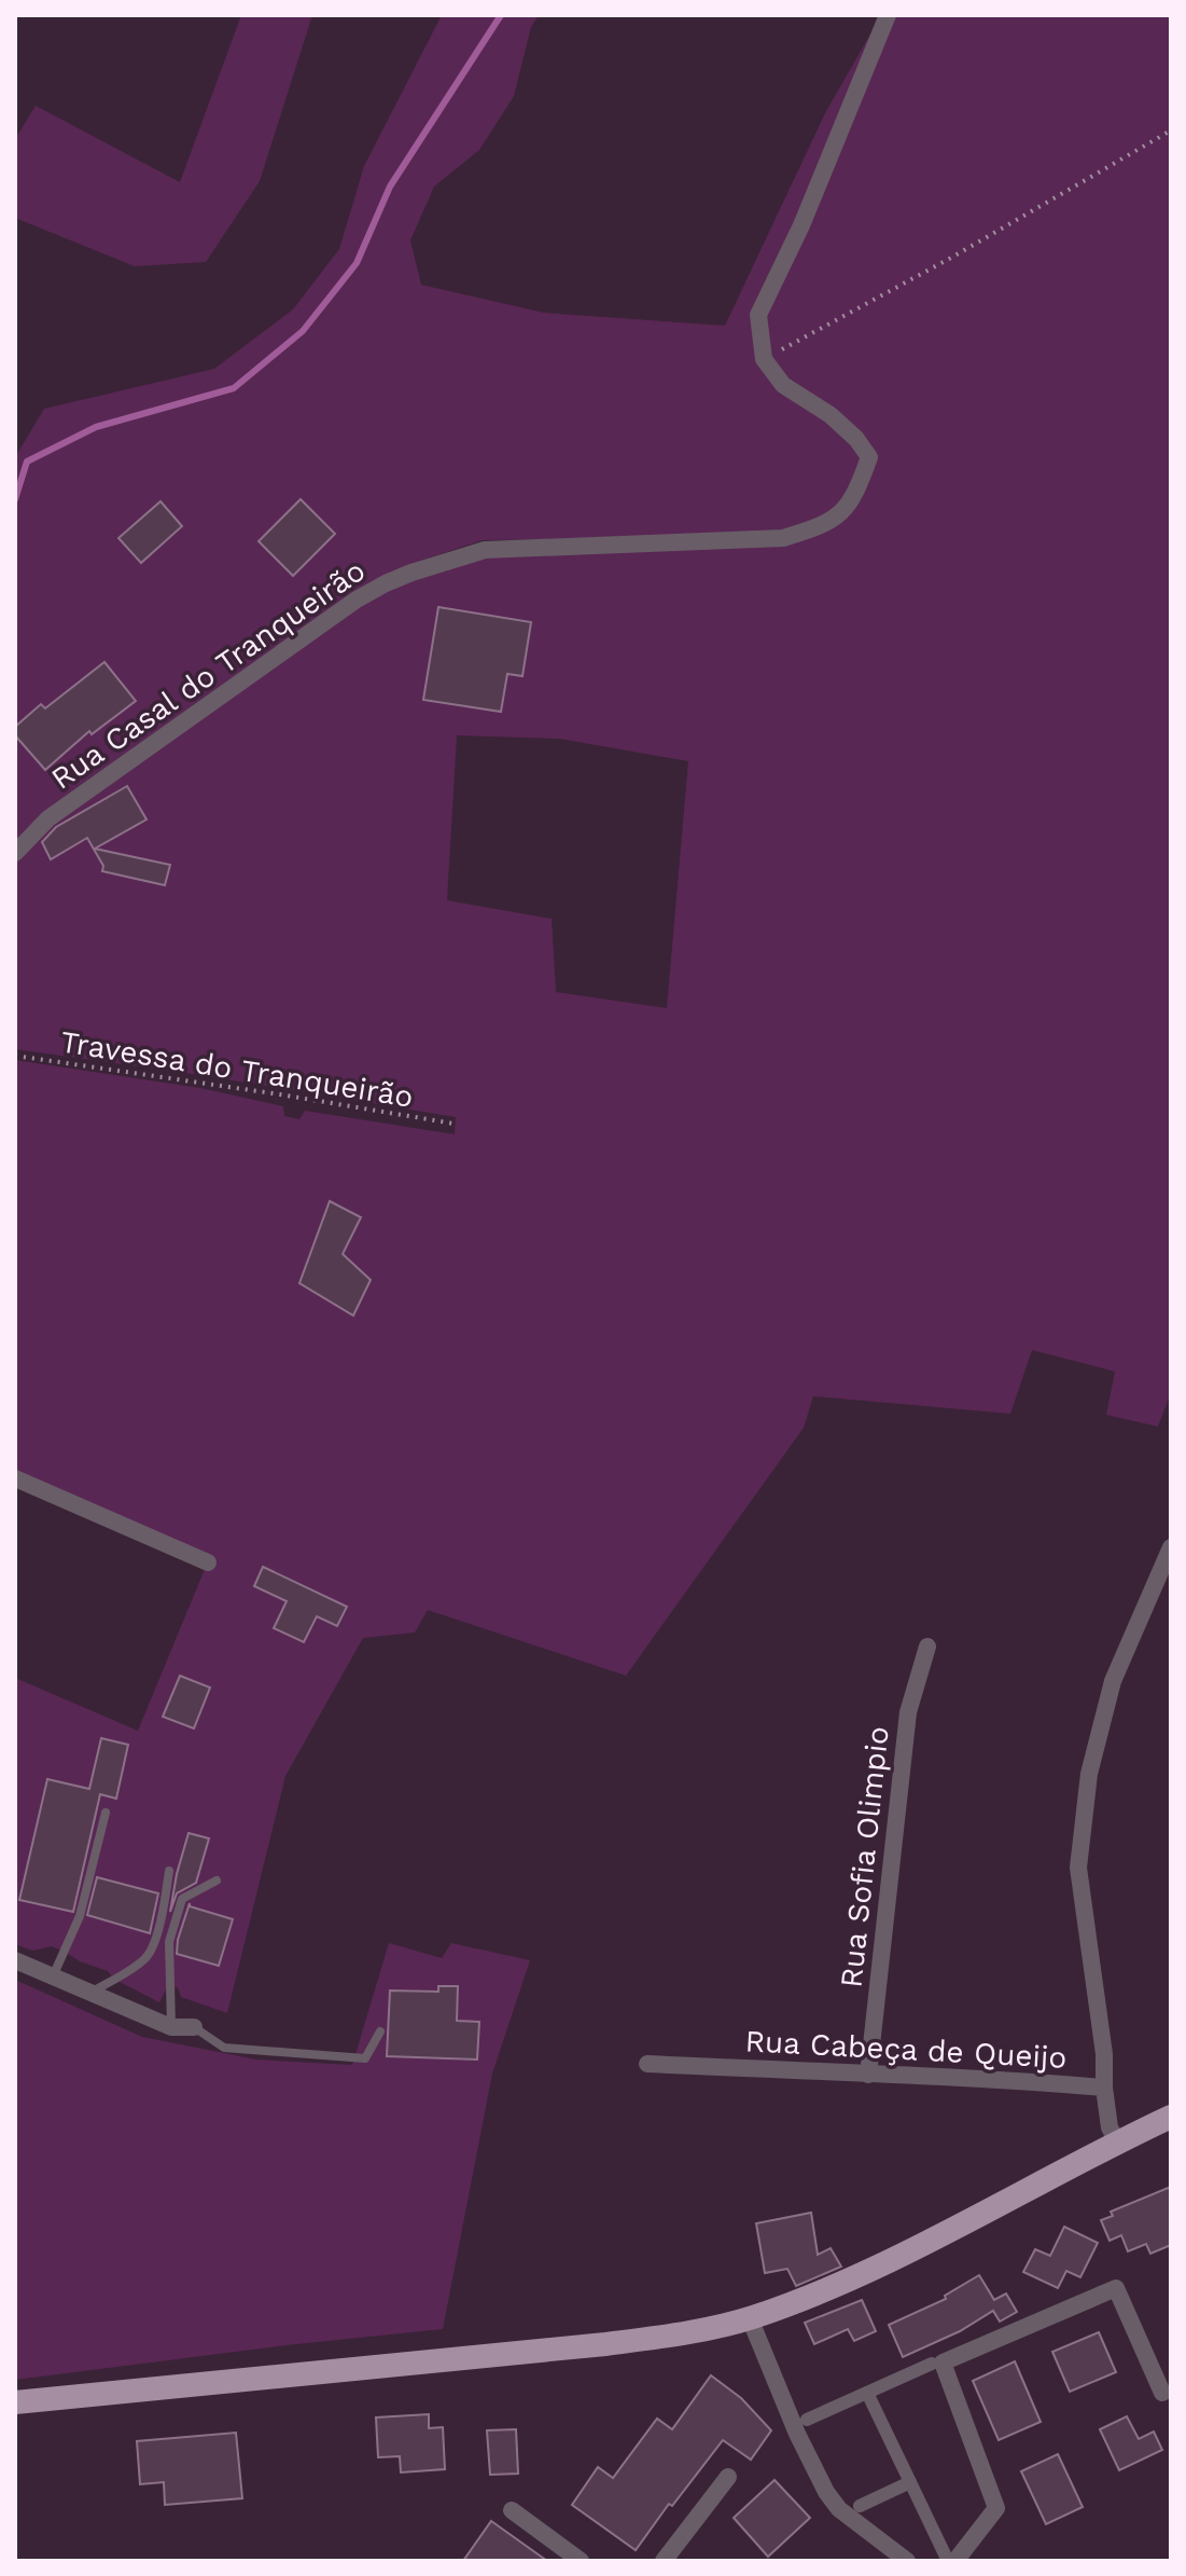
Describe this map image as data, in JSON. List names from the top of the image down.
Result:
{
  "streets": {
    "street": ["Rua Casal do Tranqueirão", "Rua Sofia Olimpio", "Rua Cabeça de Queijo"],
    "path": ["Travessa do Tranqueirão"]
  },
  "crossings": [
    ["Rua Sofia Olimpio", "Rua Cabeça de Queijo"]
  ]
}
